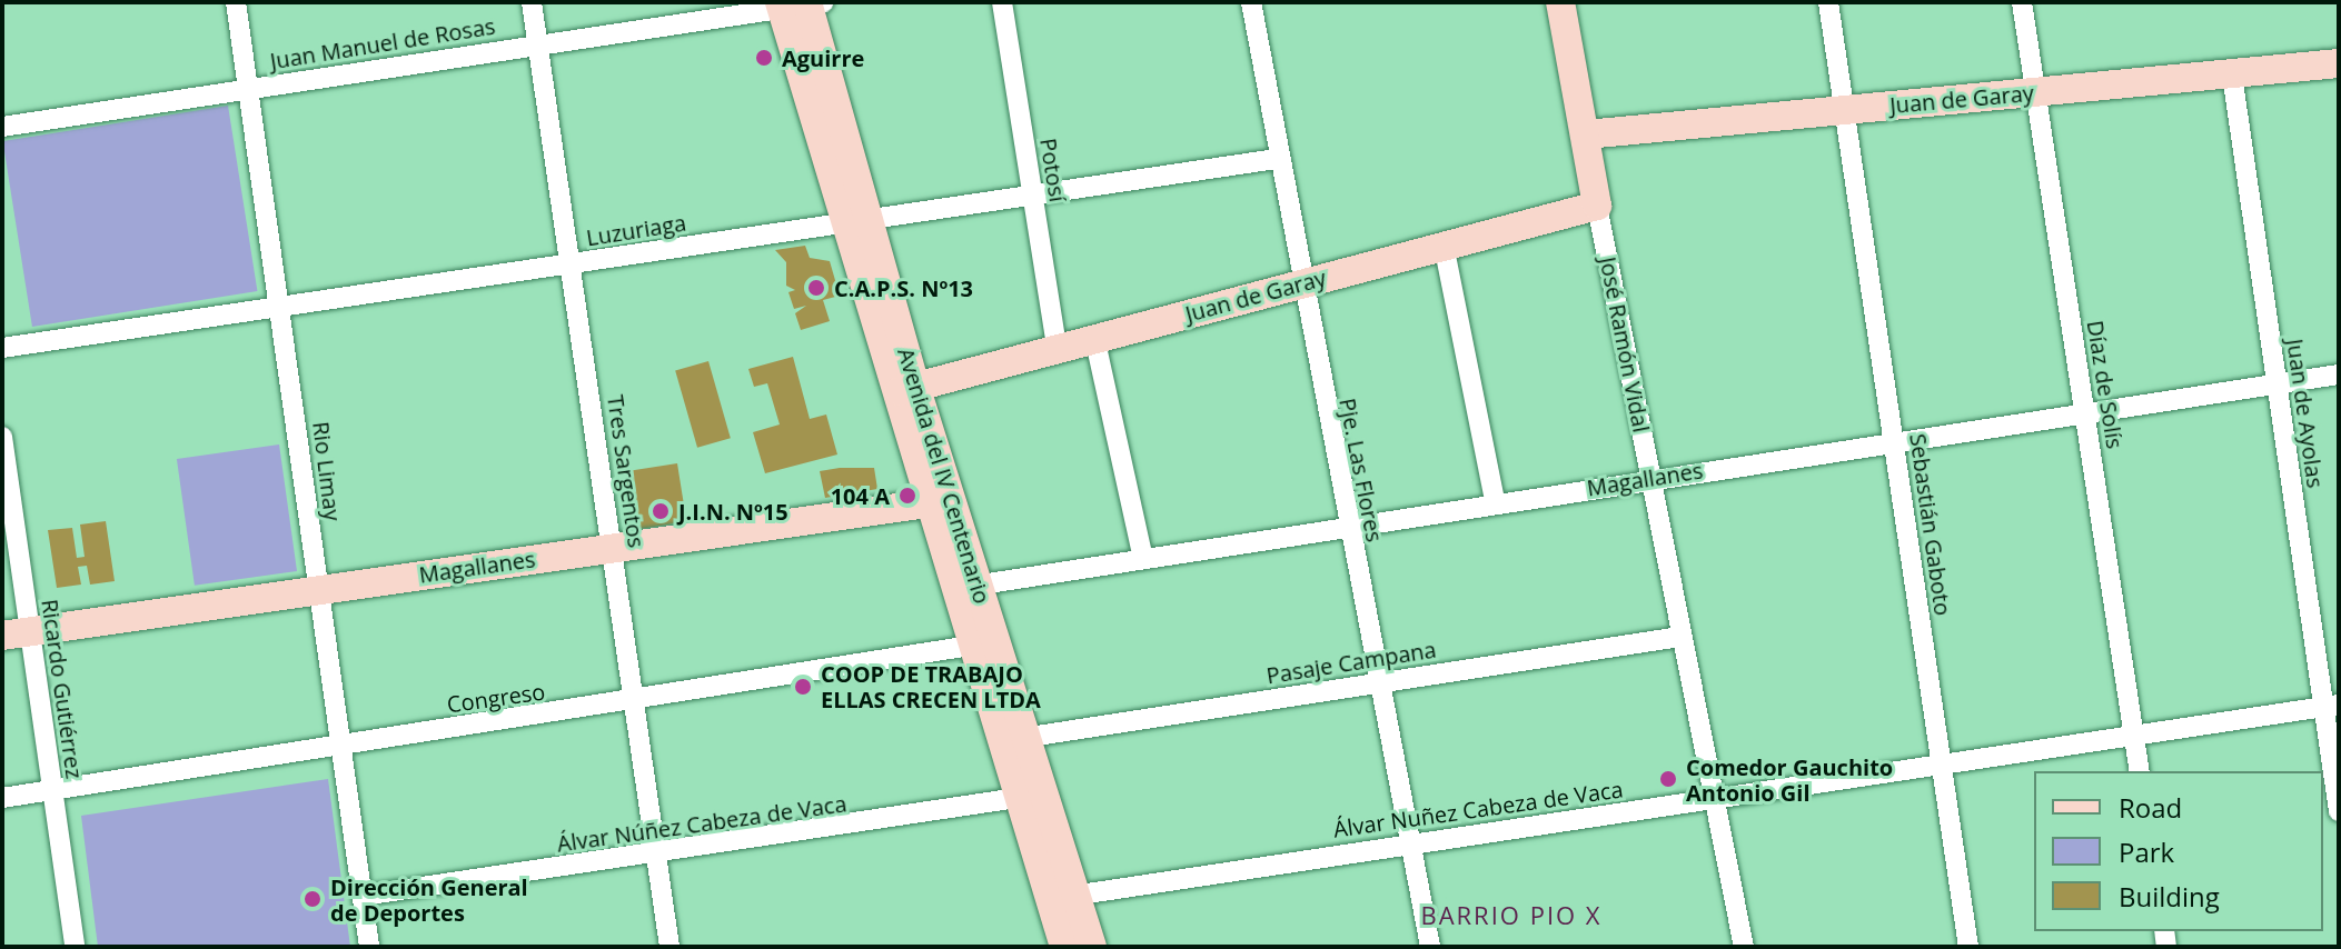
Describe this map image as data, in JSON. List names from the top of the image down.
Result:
{
  "streets": {
    "street": [
      "Juan Manuel de Rosas",
      "Juan de Garay",
      "Potosí",
      "Luzuriaga",
      "José Ramón Vidal",
      "Díaz de Solís",
      "Juan de Ayolas",
      "Pje. Las Flores",
      "Rio Limay",
      "Tres Sargentos",
      "Avenida del IV Centenario",
      "Magallanes",
      "Sebastián Gaboto",
      "Pasaje Campana",
      "Ricardo Gutiérrez",
      "Congreso",
      "Álvar Nuñez Cabeza de Vaca",
      "Álvar Núñez Cabeza de Vaca"
    ]
  },
  "crossings": [
    ["Juan Manuel de Rosas", "Rio Limay"],
    ["Juan Manuel de Rosas", "Tres Sargentos"],
    ["Juan Manuel de Rosas", "Avenida del IV Centenario"],
    ["Juan de Garay", "Potosí"],
    ["Juan de Garay", "José Ramón Vidal"],
    ["Juan de Garay", "Díaz de Solís"],
    ["Juan de Garay", "Juan de Ayolas"],
    ["Juan de Garay", "Pje. Las Flores"],
    ["Juan de Garay", "Avenida del IV Centenario"],
    ["Juan de Garay", "Sebastián Gaboto"],
    ["Potosí", "Luzuriaga"],
    ["Luzuriaga", "Pje. Las Flores"],
    ["Luzuriaga", "Rio Limay"],
    ["Luzuriaga", "Tres Sargentos"],
    ["Luzuriaga", "Avenida del IV Centenario"],
    ["José Ramón Vidal", "Magallanes"],
    ["José Ramón Vidal", "Pasaje Campana"],
    ["José Ramón Vidal", "Álvar Nuñez Cabeza de Vaca"],
    ["Díaz de Solís", "Magallanes"],
    ["Díaz de Solís", "Álvar Nuñez Cabeza de Vaca"],
    ["Juan de Ayolas", "Magallanes"],
    ["Juan de Ayolas", "Álvar Nuñez Cabeza de Vaca"],
    ["Pje. Las Flores", "Magallanes"],
    ["Pje. Las Flores", "Pasaje Campana"],
    ["Pje. Las Flores", "Álvar Nuñez Cabeza de Vaca"],
    ["Rio Limay", "Magallanes"],
    ["Rio Limay", "Congreso"],
    ["Rio Limay", "Álvar Núñez Cabeza de Vaca"],
    ["Tres Sargentos", "Magallanes"],
    ["Tres Sargentos", "Congreso"],
    ["Tres Sargentos", "Álvar Núñez Cabeza de Vaca"],
    ["Avenida del IV Centenario", "Magallanes"],
    ["Avenida del IV Centenario", "Pasaje Campana"],
    ["Avenida del IV Centenario", "Congreso"],
    ["Avenida del IV Centenario", "Álvar Nuñez Cabeza de Vaca"],
    ["Avenida del IV Centenario", "Álvar Núñez Cabeza de Vaca"],
    ["Magallanes", "Sebastián Gaboto"],
    ["Magallanes", "Ricardo Gutiérrez"],
    ["Sebastián Gaboto", "Álvar Nuñez Cabeza de Vaca"],
    ["Ricardo Gutiérrez", "Congreso"]
  ],
  "districts": ["BARRIO PIO X"],
  "places": [
    "Aguirre",
    "C.A.P.S. Nº13",
    "104 A",
    "J.I.N. Nº15",
    "COOP DE TRABAJO ELLAS CRECEN LTDA",
    "Comedor Gauchito Antonio Gil",
    "Dirección General de Deportes"
  ],
  "legend": ["Road", "Park", "Building"]
}
